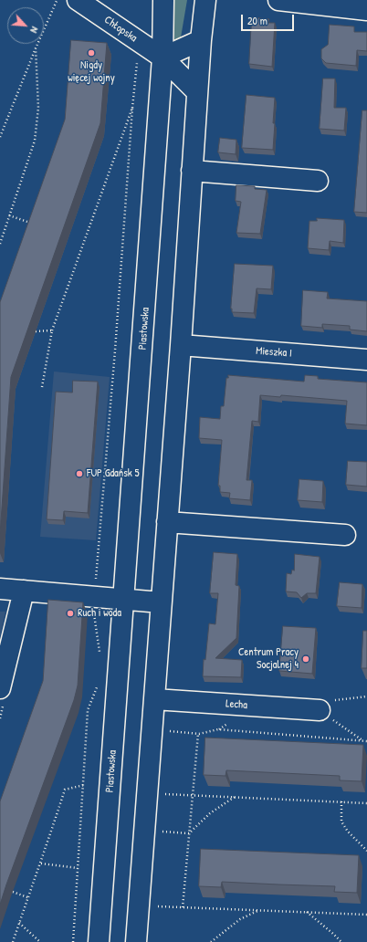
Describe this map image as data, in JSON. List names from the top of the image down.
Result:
{
  "streets": {
    "street": [
      "Chłopska",
      "Piastowska",
      "Mieszka I",
      "Lecha"
    ]
  },
  "crossings": [
    ["Chłopska", "Piastowska"]
  ],
  "places": [
    "Nigdy więcej wojny",
    "FUP Gdańsk 5",
    "Ruch i woda",
    "Centrum Pracy Socjalnej 4"
  ],
  "scale_bar": "20 m",
  "north": "bottom right"
}
